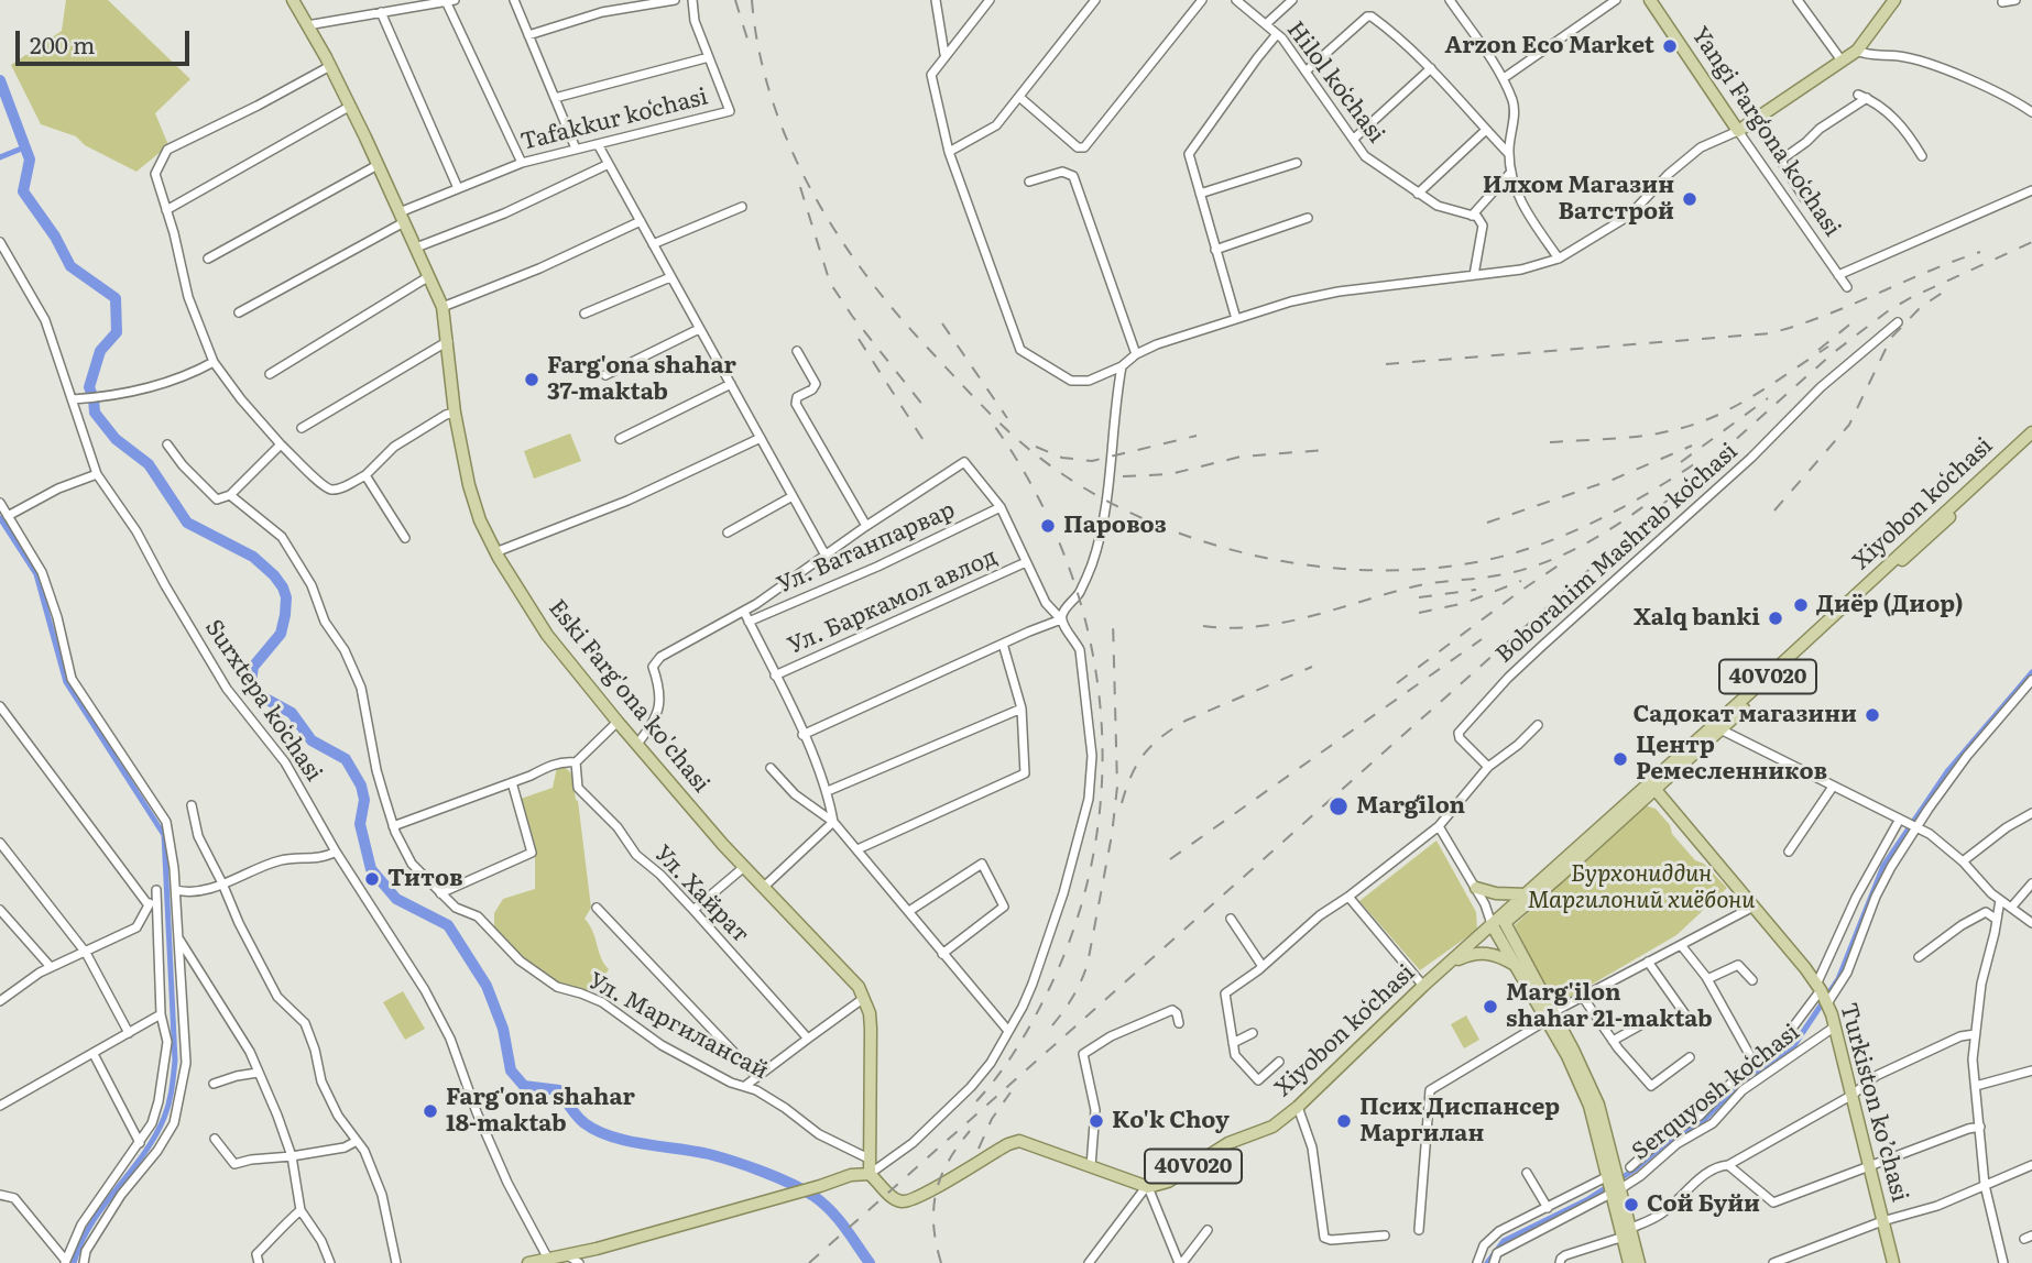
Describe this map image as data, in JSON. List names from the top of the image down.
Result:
{
  "streets": {
    "main road": [
      "Yangi Fargʻona koʻchasi",
      "Xiyobon koʻchasi",
      "40V020",
      "Eski Farg'ona ko'chasi",
      "Turkiston ko’chasi"
    ],
    "street": [
      "Hilol koʻchasi",
      "Tafakkur koʻchasi",
      "Ул. Ватанпарвар",
      "Boborahim Mashrab koʻchasi",
      "Ул. Баркамол авлод",
      "Surxtepa koʻchasi",
      "Ул. Хайрат",
      "Ул. Маргилансай",
      "Serquyosh koʻchasi"
    ]
  },
  "crossings": [
    ["Tafakkur koʻchasi", "Eski Farg'ona ko'chasi"],
    ["Xiyobon koʻchasi", "40V020"],
    ["Xiyobon koʻchasi", "Turkiston ko’chasi"],
    ["40V020", "Eski Farg'ona ko'chasi"],
    ["Eski Farg'ona ko'chasi", "Ул. Маргилансай"],
    ["Serquyosh koʻchasi", "Turkiston ko’chasi"]
  ],
  "parks": ["Бурхониддин Маргилоний хиёбони"],
  "places": [
    "Arzon Eco Market",
    "Илхом Магазин Ватстрой",
    "Farg'ona shahar 37-maktab",
    "Паровоз",
    "Диёр (Диор)",
    "Xalq banki",
    "Садокат магазини",
    "Центр Ремесленников",
    "Margʻilon",
    "Титов",
    "Marg'ilon shahar 21-maktab",
    "Farg'ona shahar 18-maktab",
    "Ko'k Choy",
    "Псих Диспансер Маргилан",
    "Сой Буйи"
  ],
  "scale_bar": "200 m"
}
